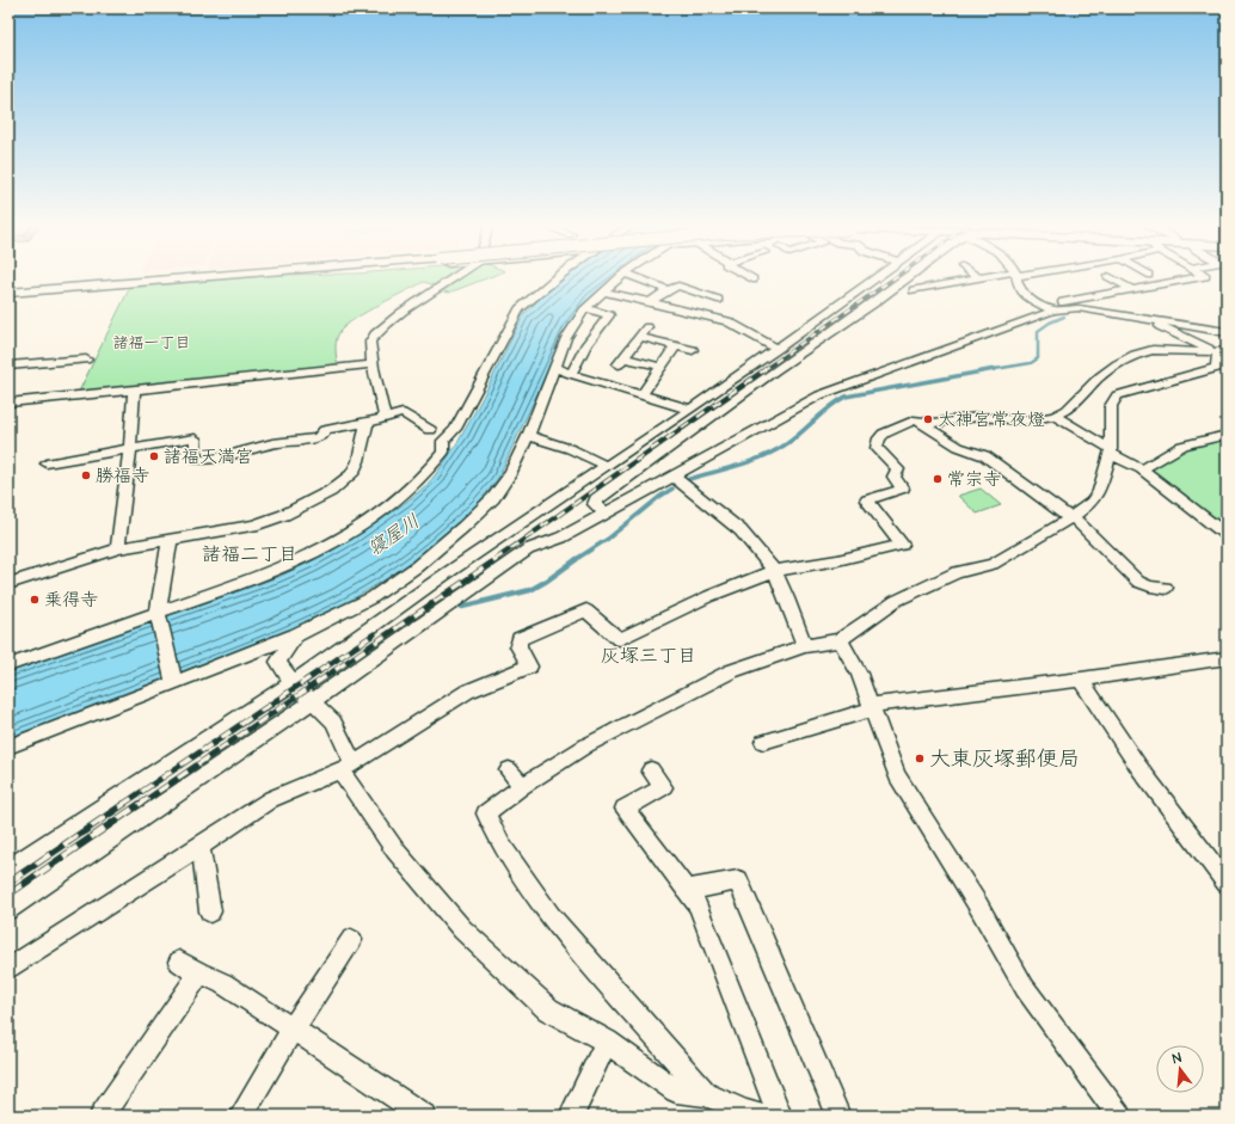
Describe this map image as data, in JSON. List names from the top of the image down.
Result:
{
  "districts": ["諸福一丁目", "諸福二丁目", "灰塚三丁目"],
  "water": ["寝屋川"],
  "places": [
    "太神宮常夜燈",
    "諸福天満宮",
    "勝福寺",
    "常宗寺",
    "乗得寺",
    "大東灰塚郵便局"
  ],
  "north": "top"
}
